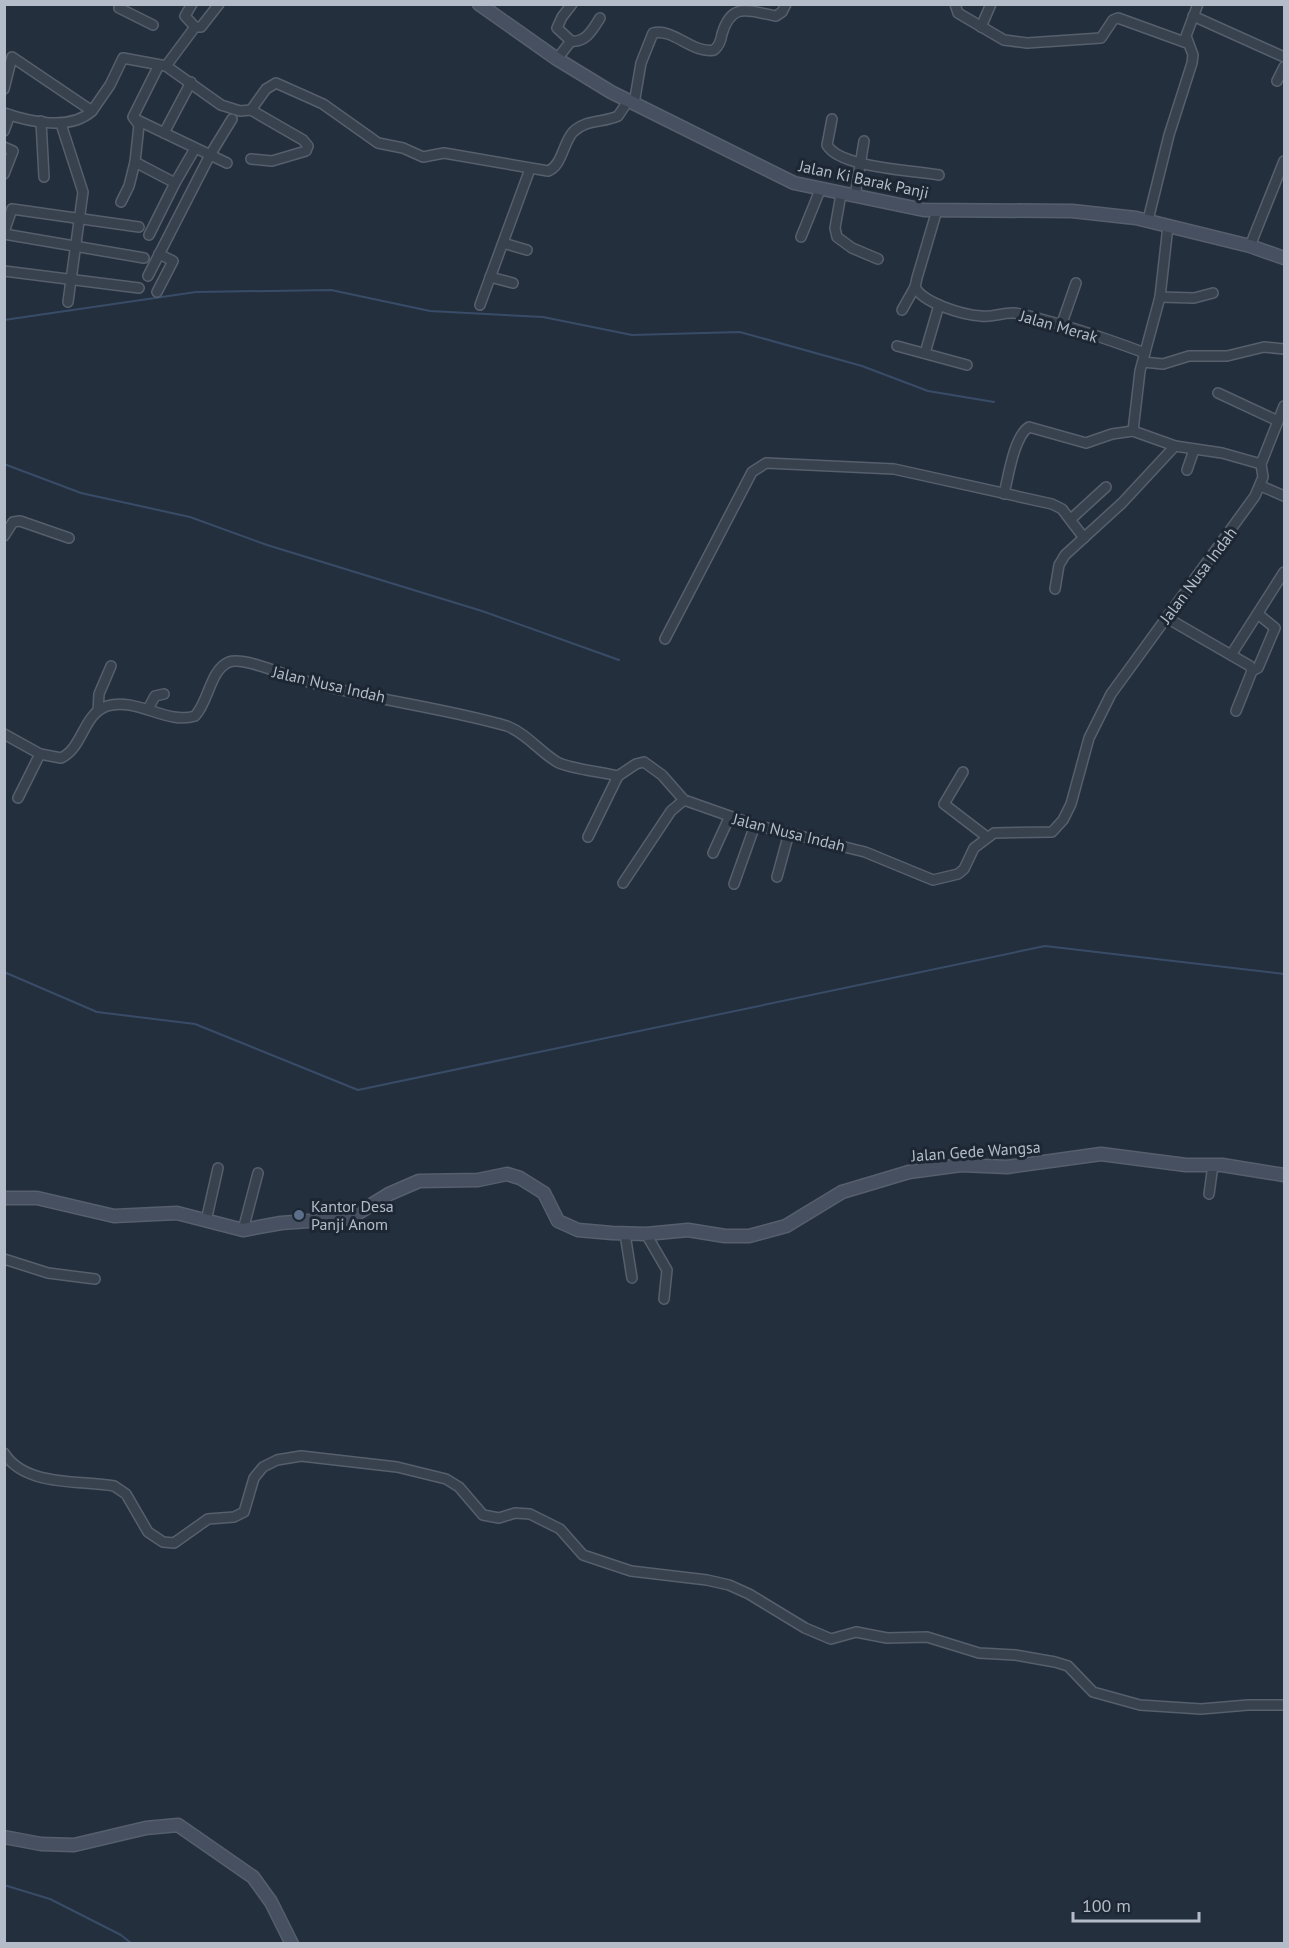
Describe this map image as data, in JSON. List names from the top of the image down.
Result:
{
  "streets": {
    "street": [
      "Jalan Ki Barak Panji",
      "Jalan Merak",
      "Jalan Nusa Indah",
      "Jalan Gede Wangsa"
    ]
  },
  "places": ["Kantor Desa Panji Anom"],
  "scale_bar": "100 m"
}
